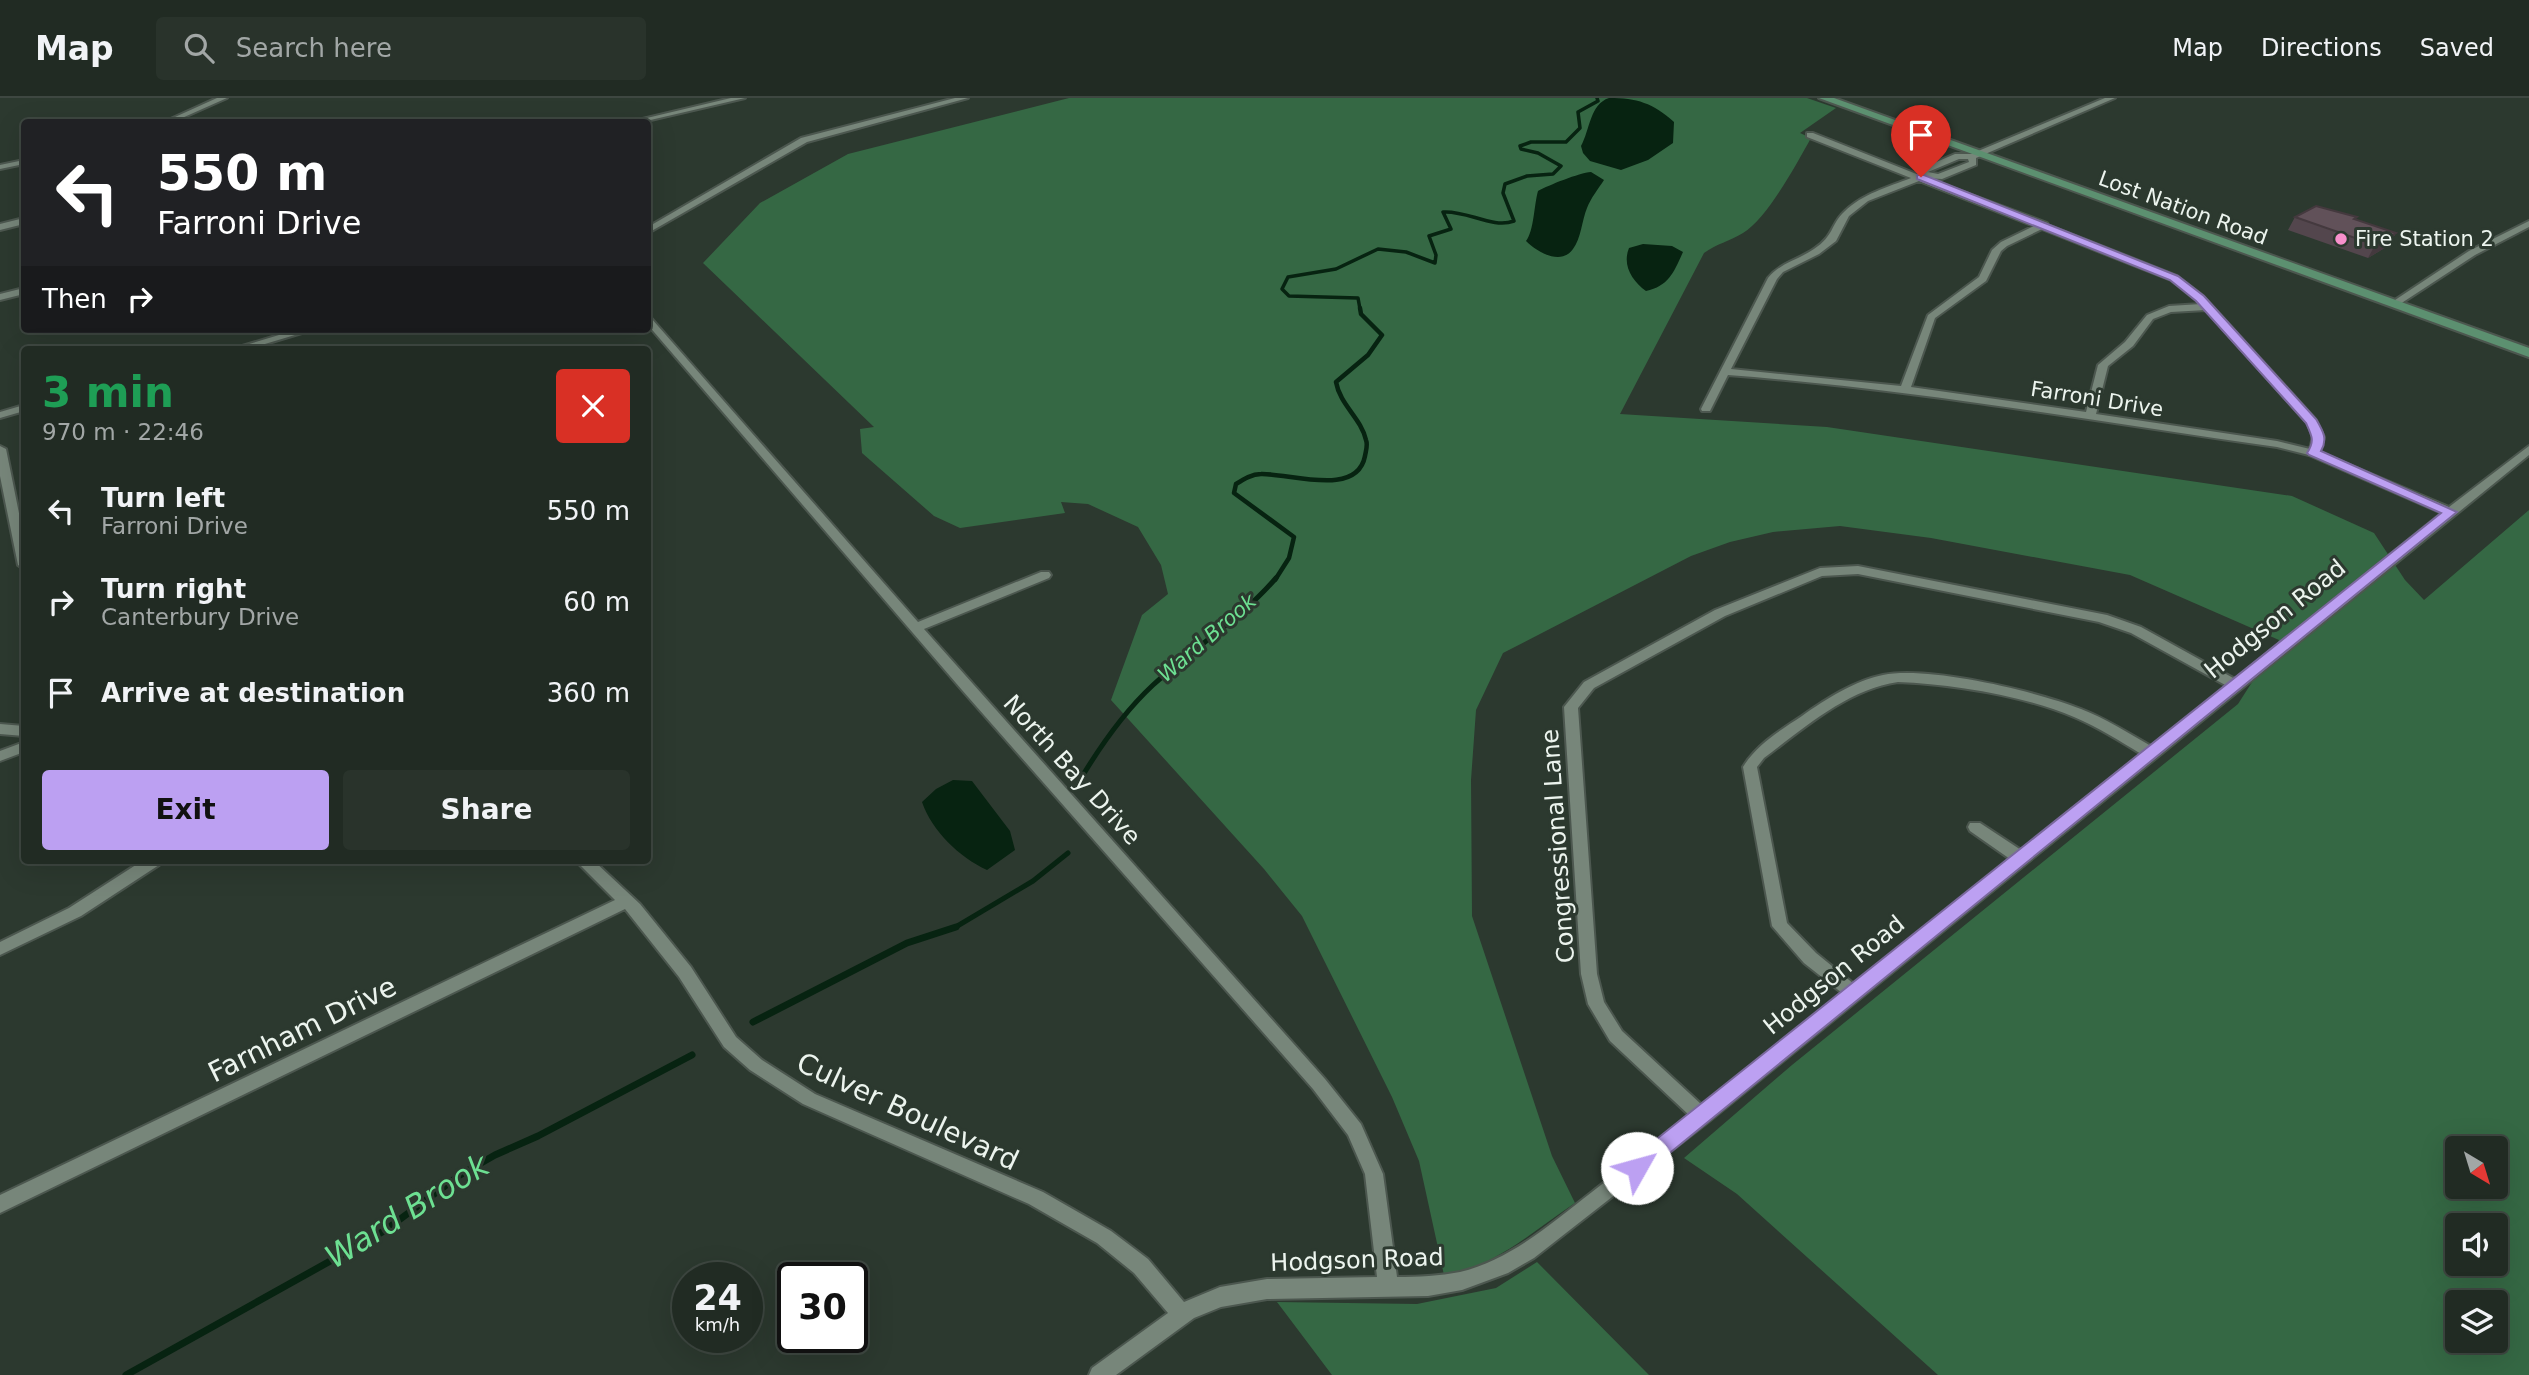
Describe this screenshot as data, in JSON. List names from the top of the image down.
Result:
{
  "streets": {
    "street": [
      "Lost Nation Road",
      "Farroni Drive",
      "Hodgson Road",
      "North Bay Drive",
      "Congressional Lane",
      "Farnham Drive",
      "Culver Boulevard"
    ]
  },
  "crossings": [
    ["Farroni Drive", "Hodgson Road"],
    ["Hodgson Road", "North Bay Drive"],
    ["Hodgson Road", "Congressional Lane"],
    ["Hodgson Road", "Culver Boulevard"],
    ["Farnham Drive", "Culver Boulevard"]
  ],
  "water": ["Ward Brook"],
  "places": ["Fire Station 2"],
  "north": "bottom right",
  "page": {
    "header": "Map",
    "search": "Search here",
    "nav": ["Map", "Directions", "Saved"],
    "turn": ["550 m", "Farroni Drive"],
    "then": "Then",
    "heading": ["3 min", "970 m · 22:46"],
    "list": [
      {
        "name": "Turn left",
        "note": "Farroni Drive",
        "value": "550 m"
      },
      {
        "name": "Turn right",
        "note": "Canterbury Drive",
        "value": "60 m"
      },
      {
        "name": "Arrive at destination",
        "value": "360 m"
      }
    ],
    "buttons": ["Exit", "Share"],
    "speed": "24 km/h",
    "limit": "30"
  }
}
